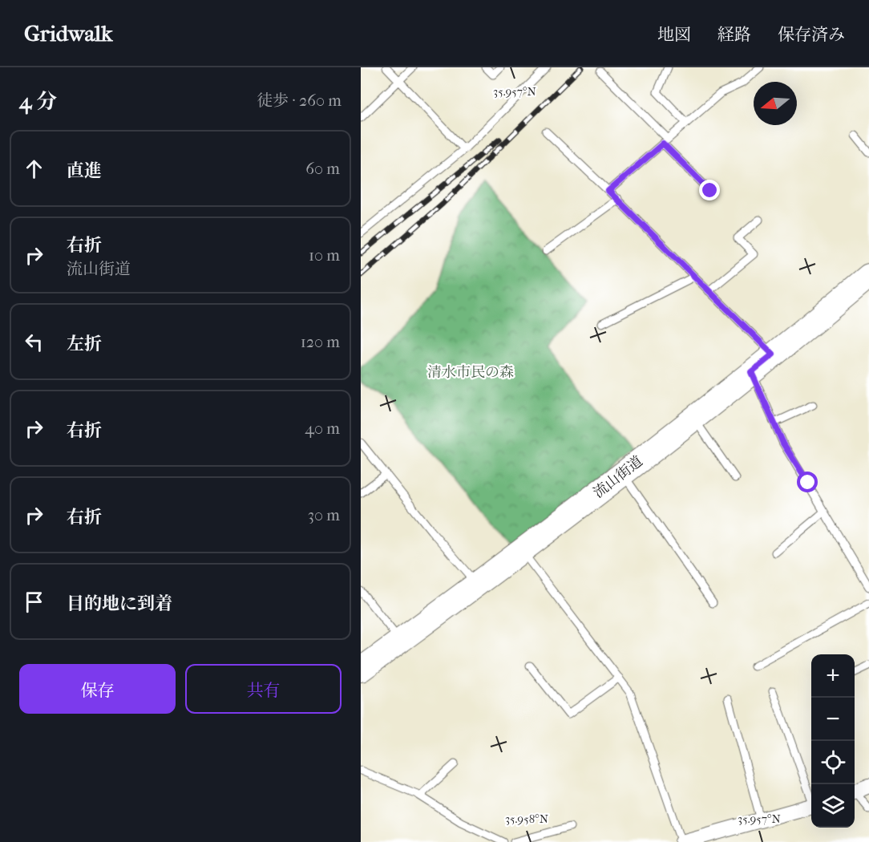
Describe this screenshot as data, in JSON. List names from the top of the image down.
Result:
{
  "streets": {
    "main road": ["流山街道"]
  },
  "parks": ["清水市民の森"],
  "north": "left",
  "page": {
    "header": "Gridwalk",
    "nav": ["地図", "経路", "保存済み"],
    "heading": ["4 分", "徒歩 · 260 m"],
    "list": [
      ["直進", "60 m"],
      ["右折", "流山街道", "10 m"],
      ["左折", "120 m"],
      ["右折", "40 m"],
      ["右折", "30 m"],
      "目的地に到着"
    ],
    "buttons": ["保存", "共有"],
    "map_buttons": ["+", "−"]
  },
  "coordinates": ["35.957°N", "35.958°N"]
}
